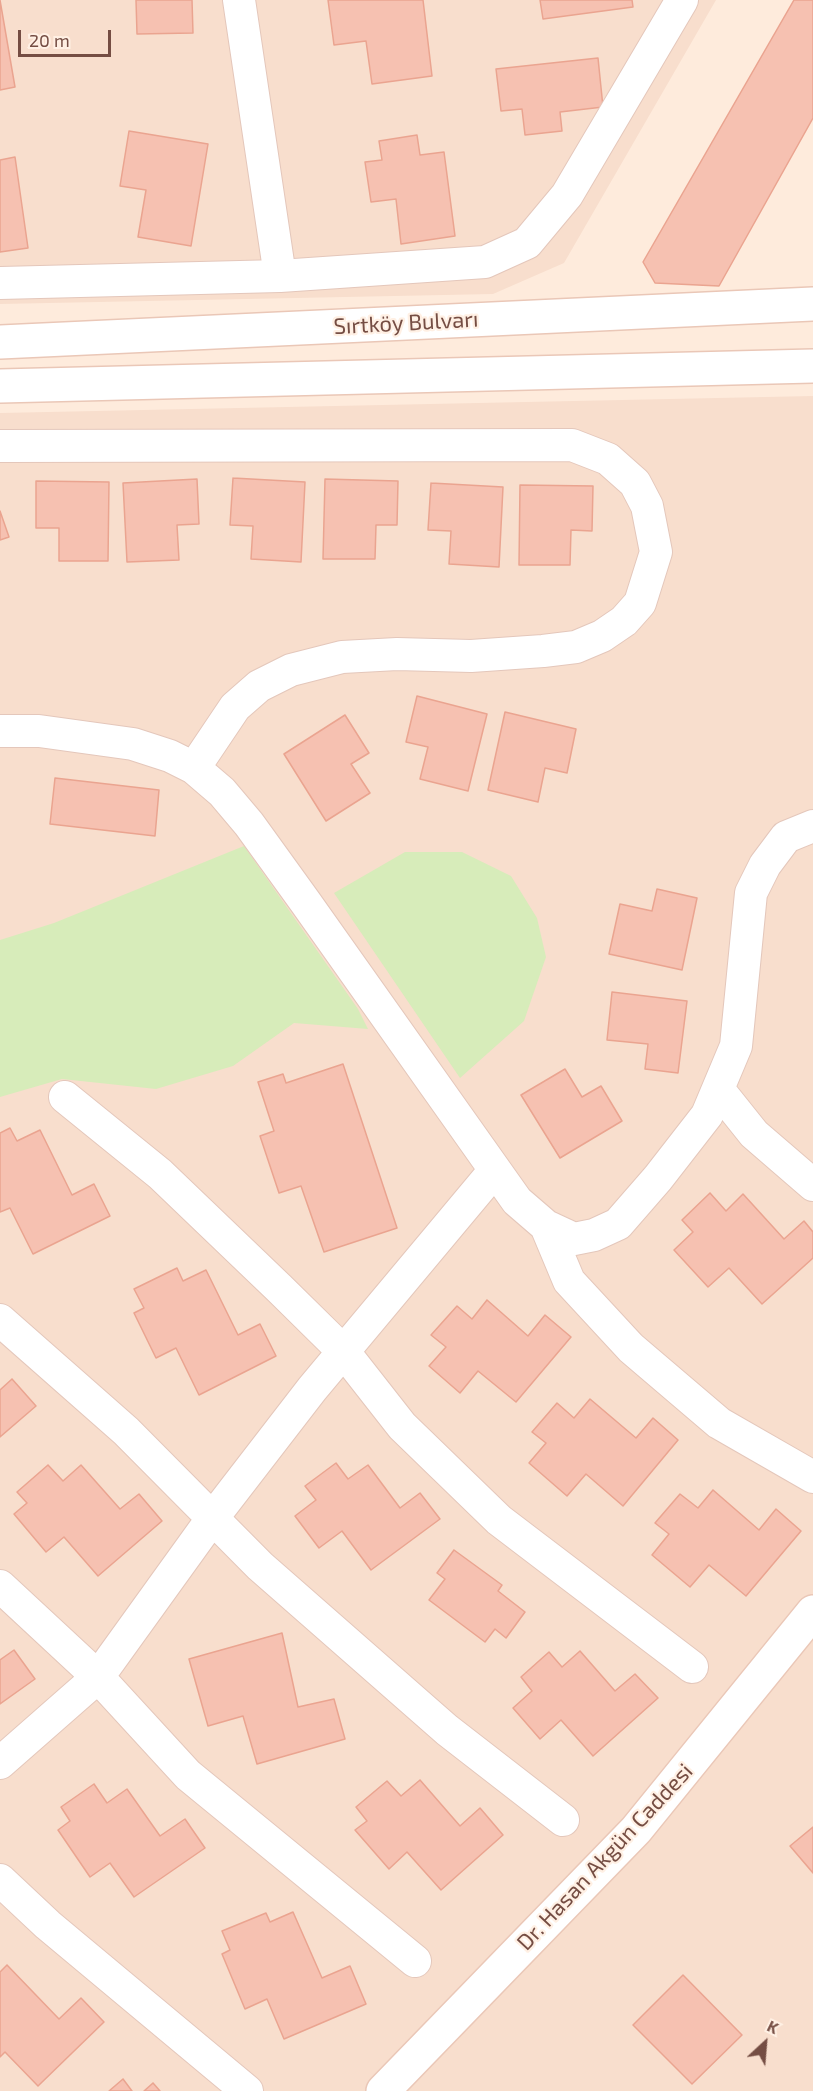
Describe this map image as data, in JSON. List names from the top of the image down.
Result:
{
  "streets": {
    "main road": ["Sırtköy Bulvarı", "Dr. Hasan Akgün Caddesi"]
  },
  "scale_bar": "20 m",
  "north": "top right"
}
